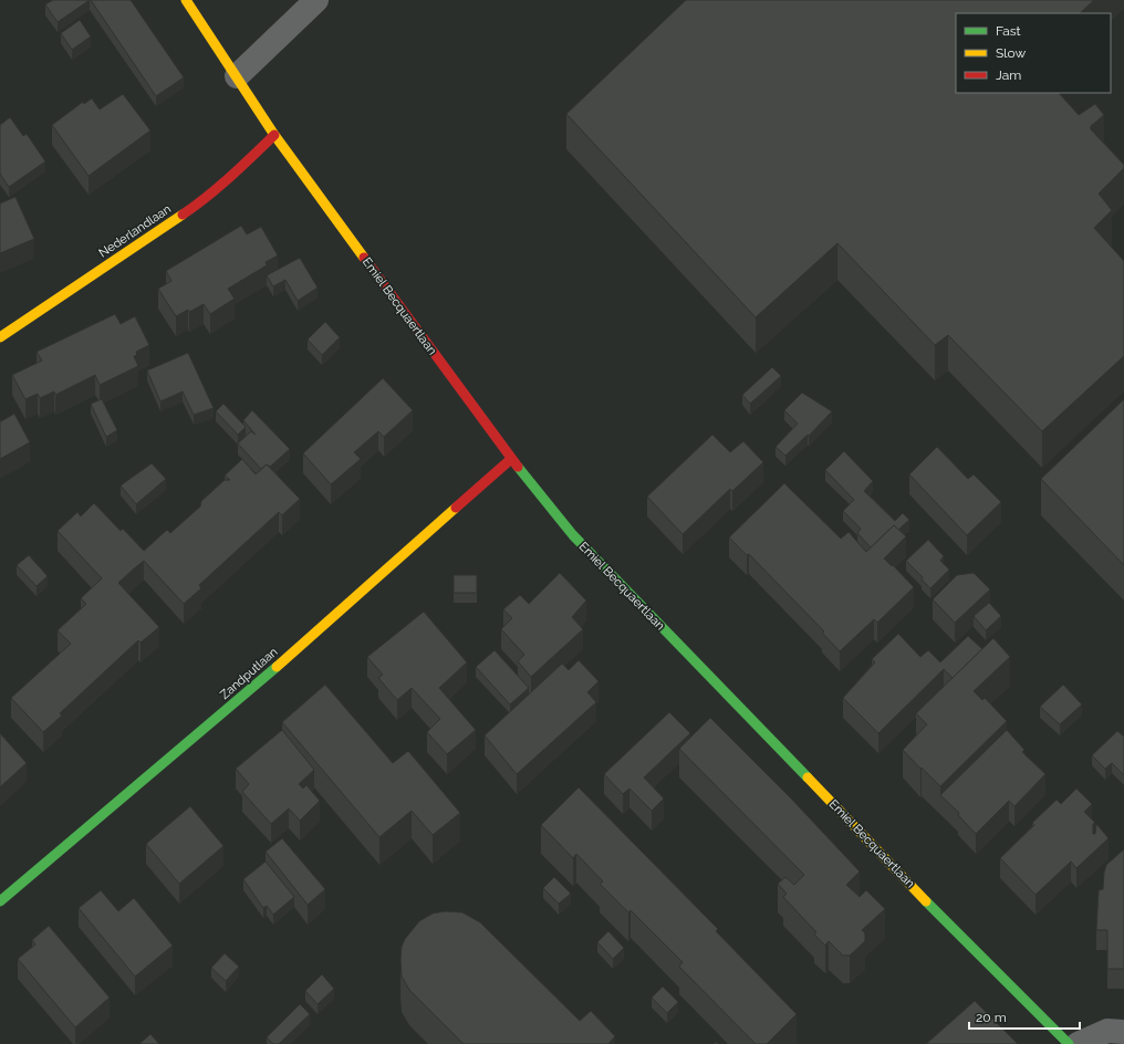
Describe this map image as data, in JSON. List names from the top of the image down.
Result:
{
  "streets": {
    "street": ["Nederlandlaan", "Emiel Becquaertlaan", "Zandputlaan"]
  },
  "crossings": [
    ["Nederlandlaan", "Emiel Becquaertlaan"],
    ["Emiel Becquaertlaan", "Zandputlaan"]
  ],
  "legend": ["Fast", "Slow", "Jam"],
  "scale_bar": "20 m"
}
